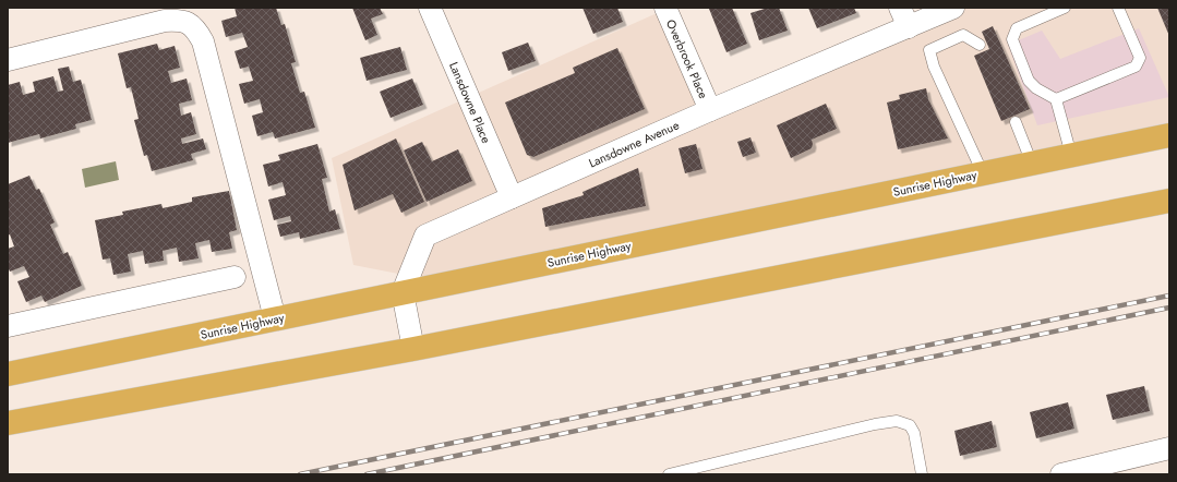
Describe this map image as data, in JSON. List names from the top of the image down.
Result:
{
  "streets": {
    "highway": ["Sunrise Highway"],
    "street": ["Overbrook Place", "Lansdowne Place", "Lansdowne Avenue"]
  },
  "crossings": [
    ["Overbrook Place", "Lansdowne Avenue"],
    ["Lansdowne Place", "Lansdowne Avenue"],
    ["Lansdowne Avenue", "Sunrise Highway"]
  ]
}
